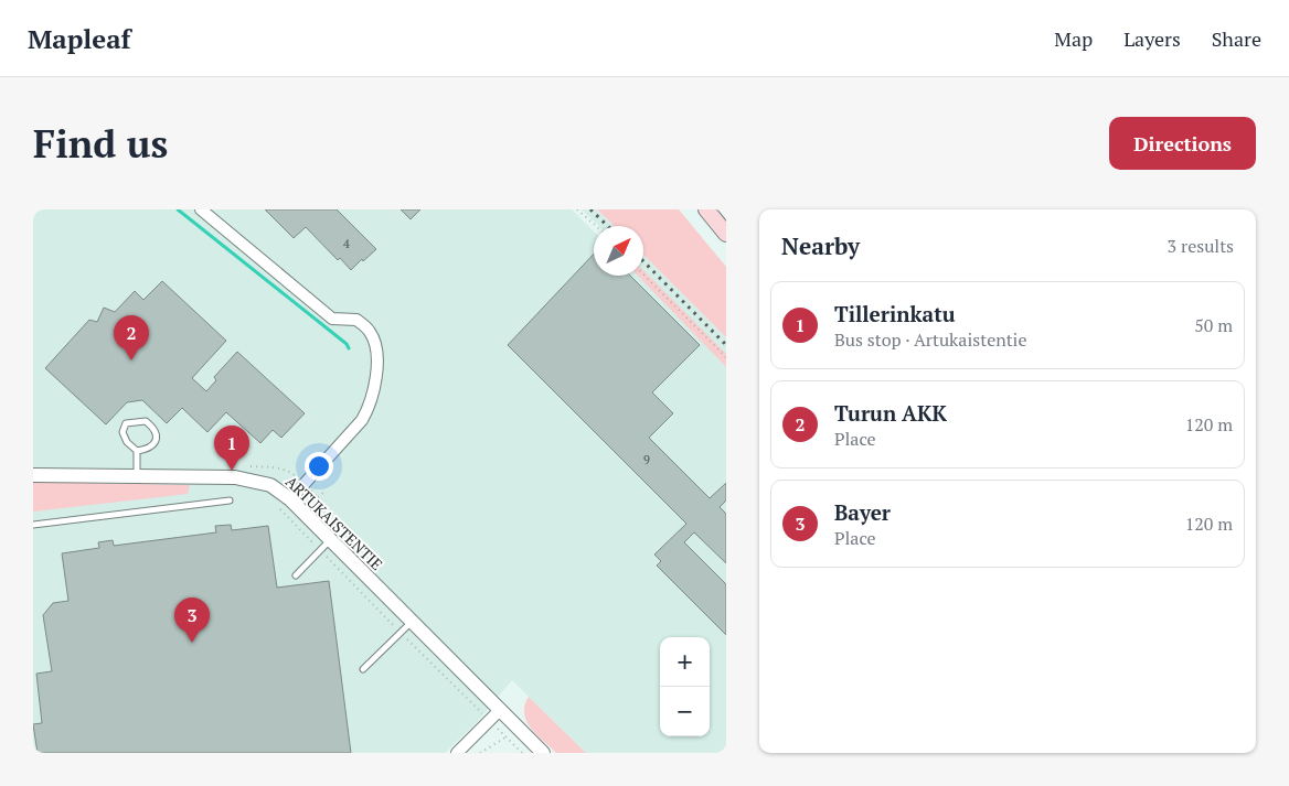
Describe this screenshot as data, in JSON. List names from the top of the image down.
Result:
{
  "streets": {
    "street": ["ARTUKAISTENTIE"]
  },
  "house_numbers": ["4", "9"],
  "north": "top right",
  "page": {
    "header": "Mapleaf",
    "nav": ["Map", "Layers", "Share"],
    "buttons": "Directions",
    "title": "Find us",
    "heading": ["Nearby", "3 results"],
    "list": [
      {
        "mark": "1",
        "name": "Tillerinkatu",
        "note": "Bus stop · Artukaistentie",
        "value": "50 m"
      },
      {
        "mark": "2",
        "name": "Turun AKK",
        "note": "Place",
        "value": "120 m"
      },
      {
        "mark": "3",
        "name": "Bayer",
        "note": "Place",
        "value": "120 m"
      }
    ],
    "pins": ["2", "1", "3"],
    "map_buttons": ["+", "−"]
  }
}
